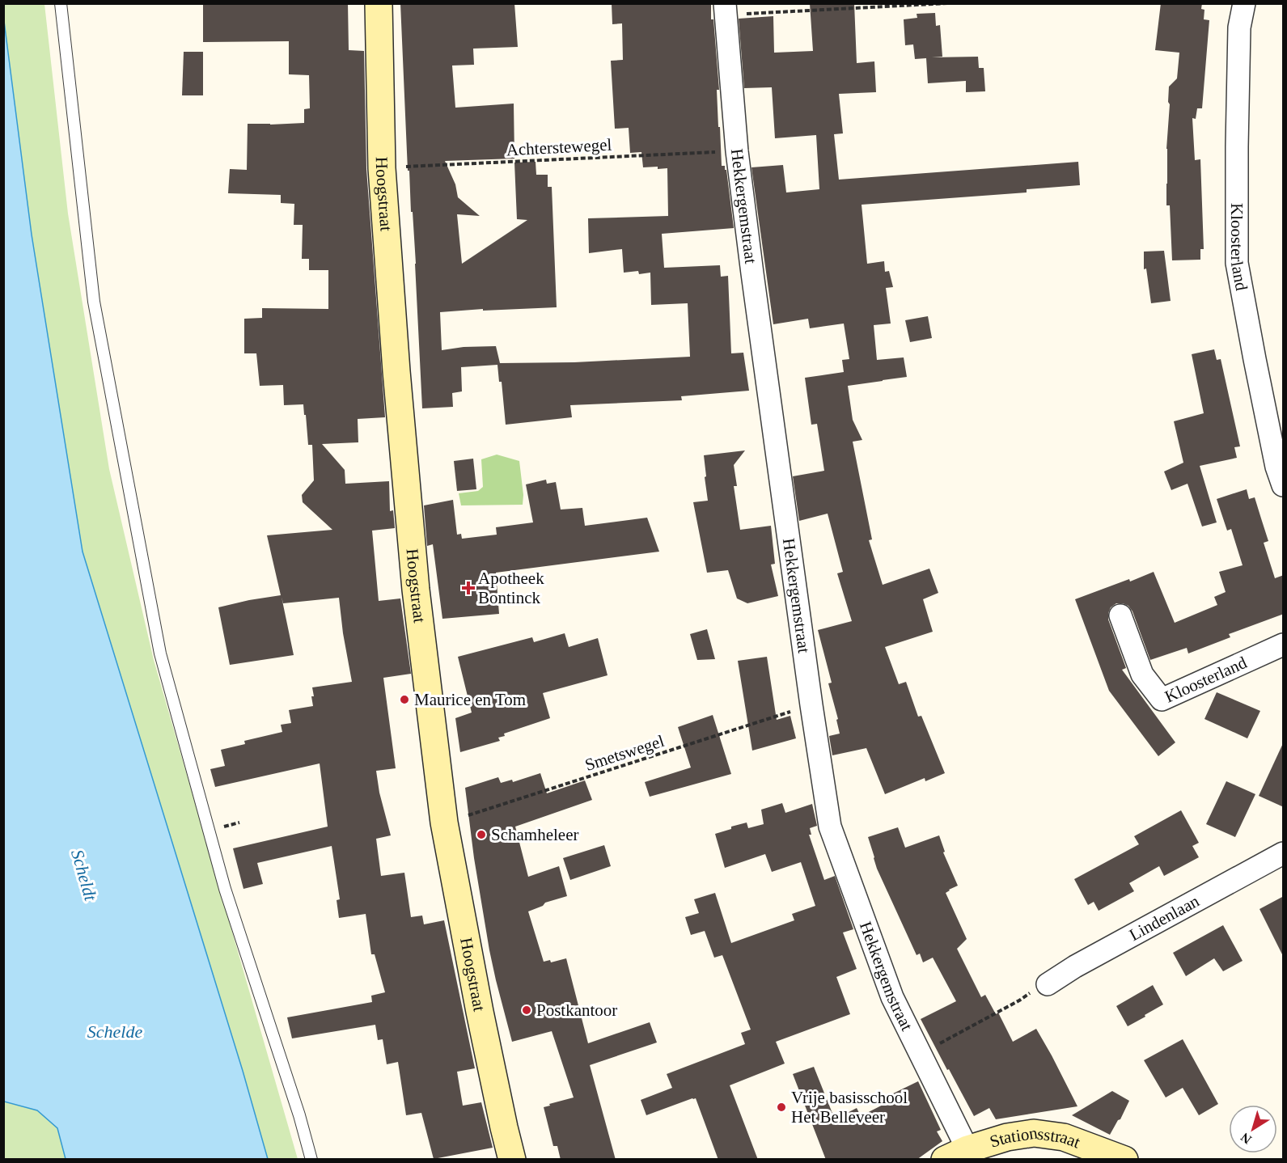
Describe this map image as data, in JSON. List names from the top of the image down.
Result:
{
  "streets": {
    "main road": ["Hoogstraat", "Stationsstraat"],
    "street": ["Hekkergemstraat", "Kloosterland", "Lindenlaan"],
    "path": ["Achterstewegel", "Smetswegel"]
  },
  "crossings": [
    ["Achterstewegel", "Hoogstraat"],
    ["Achterstewegel", "Hekkergemstraat"],
    ["Hoogstraat", "Smetswegel"],
    ["Hekkergemstraat", "Smetswegel"],
    ["Hekkergemstraat", "Stationsstraat"]
  ],
  "water": ["Scheldt", "Schelde"],
  "places": {
    "health": ["Apotheek Bontinck"],
    "other": [
      "Maurice en Tom",
      "Schamheleer",
      "Postkantoor",
      "Vrije basisschool Het Belleveer"
    ]
  },
  "north": "bottom left"
}
